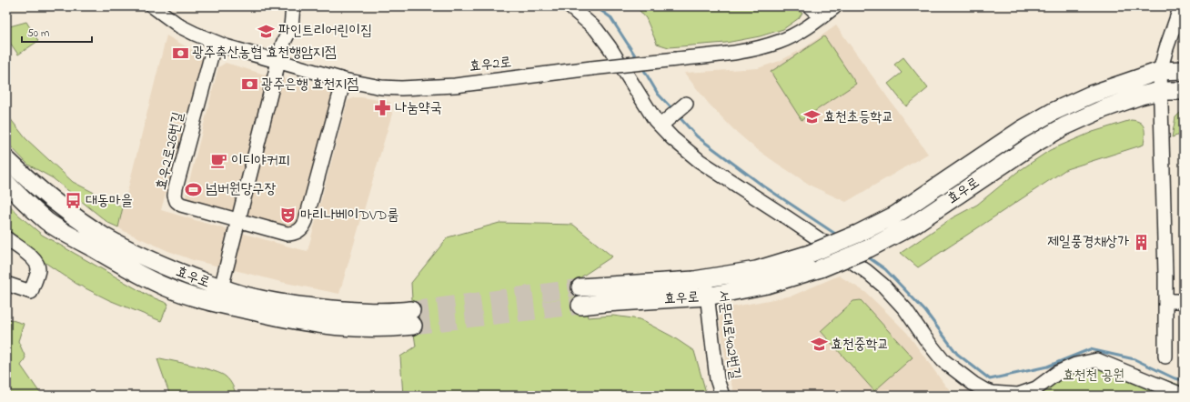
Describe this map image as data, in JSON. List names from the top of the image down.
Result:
{
  "streets": {
    "main road": ["효우로"],
    "street": ["효우2로", "효우2로26번길", "서문대로402번길"]
  },
  "crossings": [
    ["효우2로", "효우2로26번길"],
    ["효우로", "서문대로402번길"]
  ],
  "parks": ["효천천 공원"],
  "places": {
    "school or university": ["파인트리어린이집", "효천초등학교", "효천중학교"],
    "bank": ["광주축산농협 효천행암지점", "광주은행 효천지점"],
    "pharmacy": ["나눔약국"],
    "cafe": ["이디야커피"],
    "sports": ["넘버원당구장"],
    "bus stop": ["대동마을"],
    "theatre": ["마리나베이DVD룸"],
    "building": ["제일풍경채상가"]
  },
  "scale_bar": "50 m"
}
